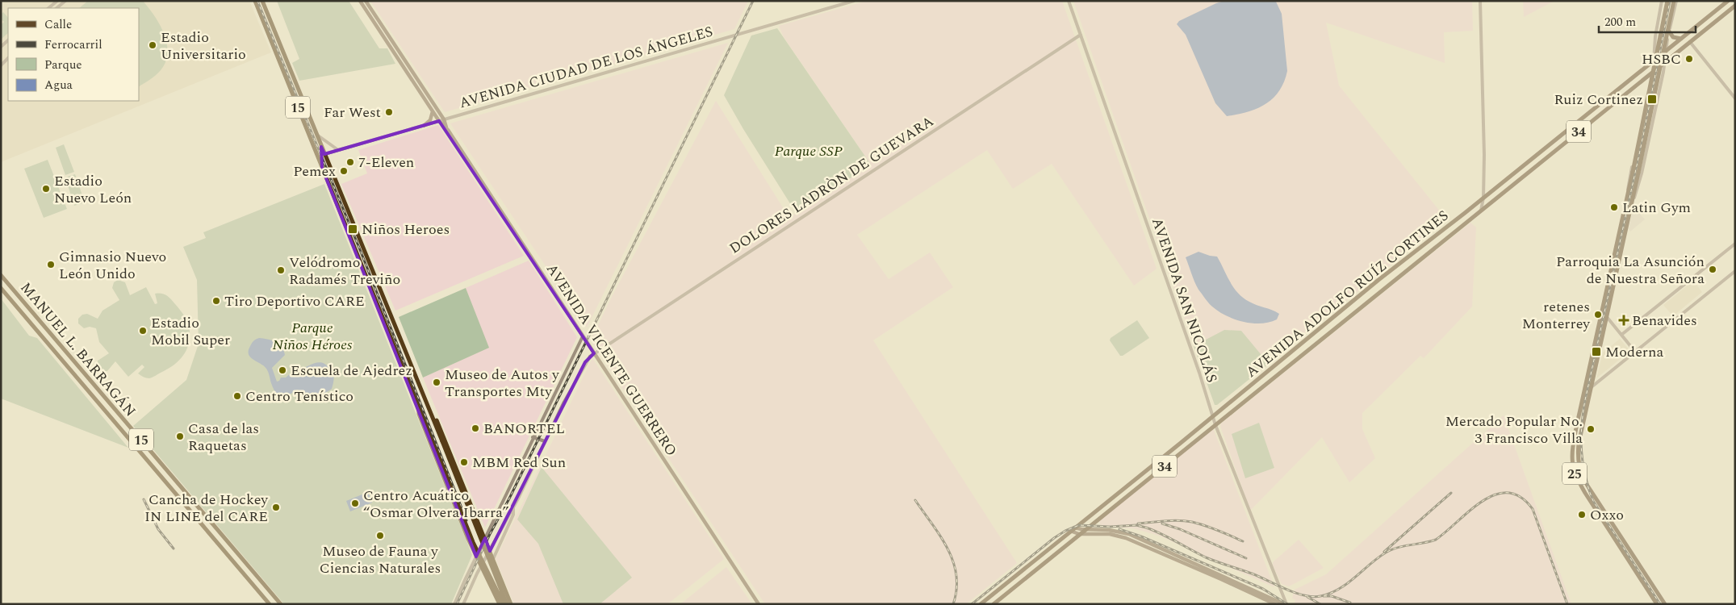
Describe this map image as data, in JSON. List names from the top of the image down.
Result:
{
  "streets": {
    "highway": ["15", "MANUEL L. BARRAGÁN"],
    "main road": [
      "34",
      "AVENIDA ADOLFO RUÍZ CORTINES",
      "AVENIDA VICENTE GUERRERO",
      "25"
    ],
    "street": ["AVENIDA CIUDAD DE LOS ÁNGELES", "DOLORES LADRÒN DE GUEVARA", "AVENIDA SAN NICOLÁS"]
  },
  "crossings": [
    ["AVENIDA CIUDAD DE LOS ÁNGELES", "15"],
    ["AVENIDA CIUDAD DE LOS ÁNGELES", "AVENIDA VICENTE GUERRERO"],
    ["DOLORES LADRÒN DE GUEVARA", "AVENIDA SAN NICOLÁS"],
    ["DOLORES LADRÒN DE GUEVARA", "AVENIDA VICENTE GUERRERO"],
    ["AVENIDA ADOLFO RUÍZ CORTINES", "AVENIDA SAN NICOLÁS"]
  ],
  "parks": ["Parque SSP", "Parque Niños Héroes"],
  "places": {
    "other": [
      "Estadio Universitario",
      "HSBC",
      "Far West",
      "7-Eleven",
      "Pemex",
      "Estadio Nuevo León",
      "Latin Gym",
      "Gimnasio Nuevo León Unido",
      "Parroquia La Asunción de Nuestra Señora",
      "Velódromo Radamés Treviño",
      "Tiro Deportivo CARE",
      "retenes Monterrey",
      "Estadio Mobil Super",
      "Escuela de Ajedrez",
      "Museo de Autos y Transportes Mty",
      "Centro Tenístico",
      "BANORTEL",
      "Mercado Popular No. 3 Francisco Villa",
      "Casa de las Raquetas",
      "MBM Red Sun",
      "Centro Acuático “Osmar Olvera Ibarra”",
      "Cancha de Hockey IN LINE del CARE",
      "Oxxo",
      "Museo de Fauna y Ciencias Naturales"
    ],
    "transit": ["Ruiz Cortinez", "Niños Heroes", "Moderna"],
    "health": ["Benavides"]
  },
  "legend": [
    "Calle",
    "Ferrocarril",
    "Parque",
    "Agua"
  ],
  "scale_bar": "200 m"
}
